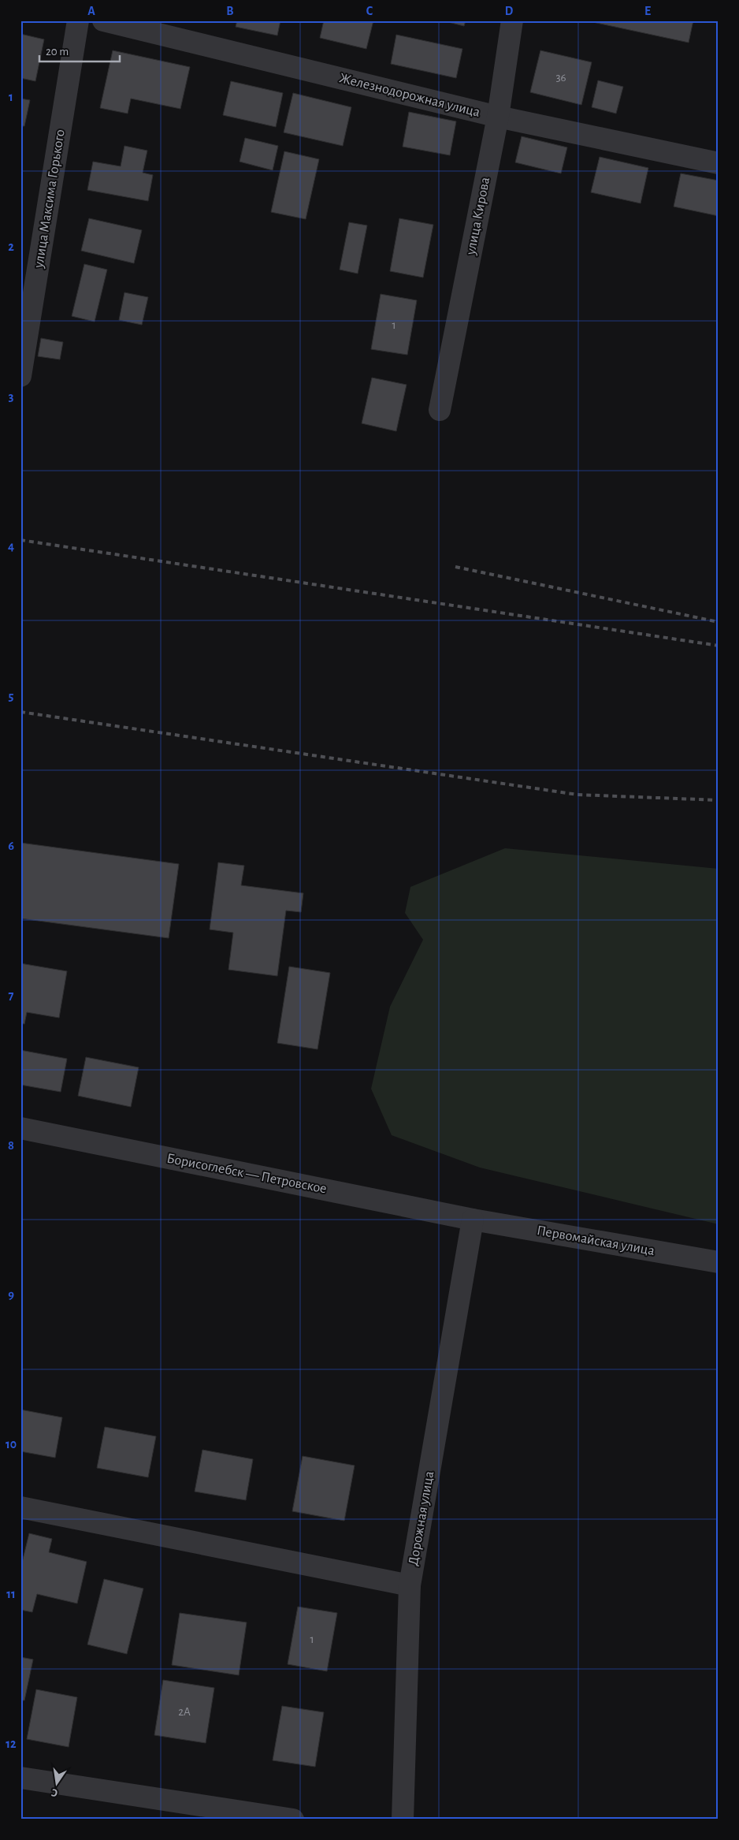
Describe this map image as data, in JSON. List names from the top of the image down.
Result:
{
  "streets": {
    "street": [
      "Железнодорожная улица",
      "улица Максима Горького",
      "улица Кирова",
      "Борисоглебск — Петровское",
      "Первомайская улица",
      "Дорожная улица"
    ]
  },
  "crossings": [
    ["Железнодорожная улица", "улица Кирова"],
    ["Борисоглебск — Петровское", "Первомайская улица"],
    ["Борисоглебск — Петровское", "Дорожная улица"],
    ["Первомайская улица", "Дорожная улица"]
  ],
  "house_numbers": [
    "36",
    "1",
    "1",
    "2А"
  ],
  "scale_bar": "20 m",
  "north": "bottom",
  "grid": {
    "columns": [
      "A",
      "B",
      "C",
      "D",
      "E"
    ],
    "rows": [
      "1",
      "2",
      "3",
      "4",
      "5",
      "6",
      "7",
      "8",
      "9",
      "10",
      "11",
      "12"
    ]
  }
}
